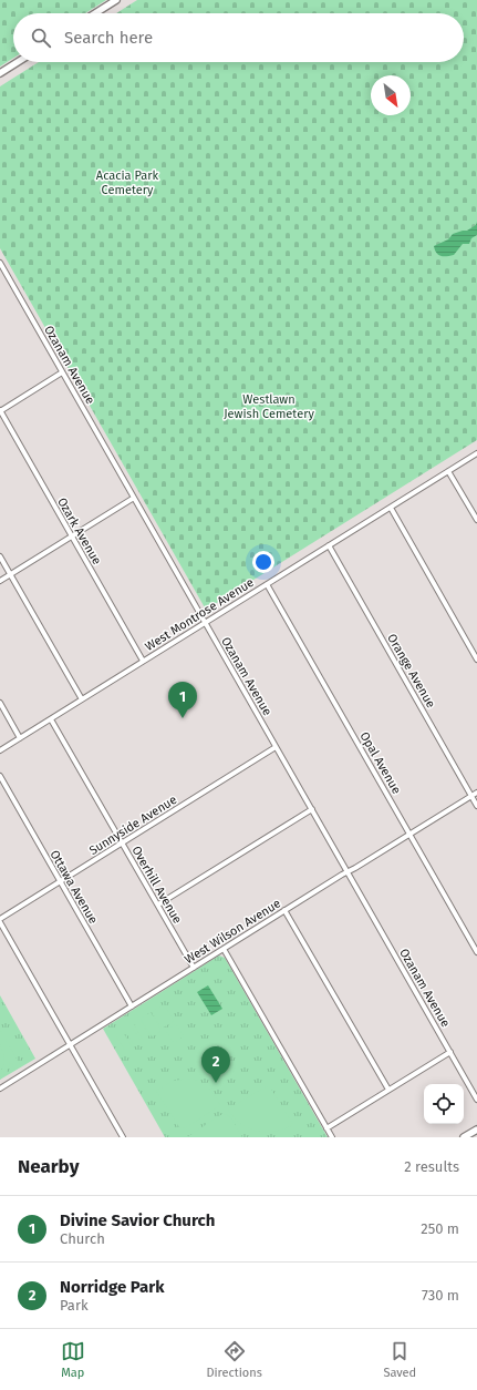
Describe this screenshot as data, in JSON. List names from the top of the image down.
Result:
{
  "streets": {
    "street": [
      "Ozanam Avenue",
      "Ozark Avenue",
      "West Montrose Avenue",
      "Orange Avenue",
      "Opal Avenue",
      "Sunnyside Avenue",
      "Overhill Avenue",
      "Ottawa Avenue",
      "West Wilson Avenue"
    ]
  },
  "crossings": [
    ["Ozanam Avenue", "West Montrose Avenue"],
    ["Ozanam Avenue", "Sunnyside Avenue"],
    ["Ozanam Avenue", "West Wilson Avenue"],
    ["Ozark Avenue", "West Montrose Avenue"],
    ["West Montrose Avenue", "Orange Avenue"],
    ["West Montrose Avenue", "Opal Avenue"],
    ["West Montrose Avenue", "Overhill Avenue"],
    ["Orange Avenue", "West Wilson Avenue"],
    ["Opal Avenue", "West Wilson Avenue"],
    ["Sunnyside Avenue", "Overhill Avenue"],
    ["Sunnyside Avenue", "Ottawa Avenue"],
    ["Overhill Avenue", "West Wilson Avenue"],
    ["Ottawa Avenue", "West Wilson Avenue"]
  ],
  "parks": ["Acacia Park Cemetery", "Westlawn Jewish Cemetery"],
  "north": "bottom right",
  "page": {
    "search": "Search here",
    "pins": ["1", "2"],
    "heading": ["Nearby", "2 results"],
    "list": [
      {
        "mark": "1",
        "name": "Divine Savior Church",
        "note": "Church",
        "value": "250 m"
      },
      {
        "mark": "2",
        "name": "Norridge Park",
        "note": "Park",
        "value": "730 m"
      }
    ],
    "nav": ["Map", "Directions", "Saved"]
  }
}
